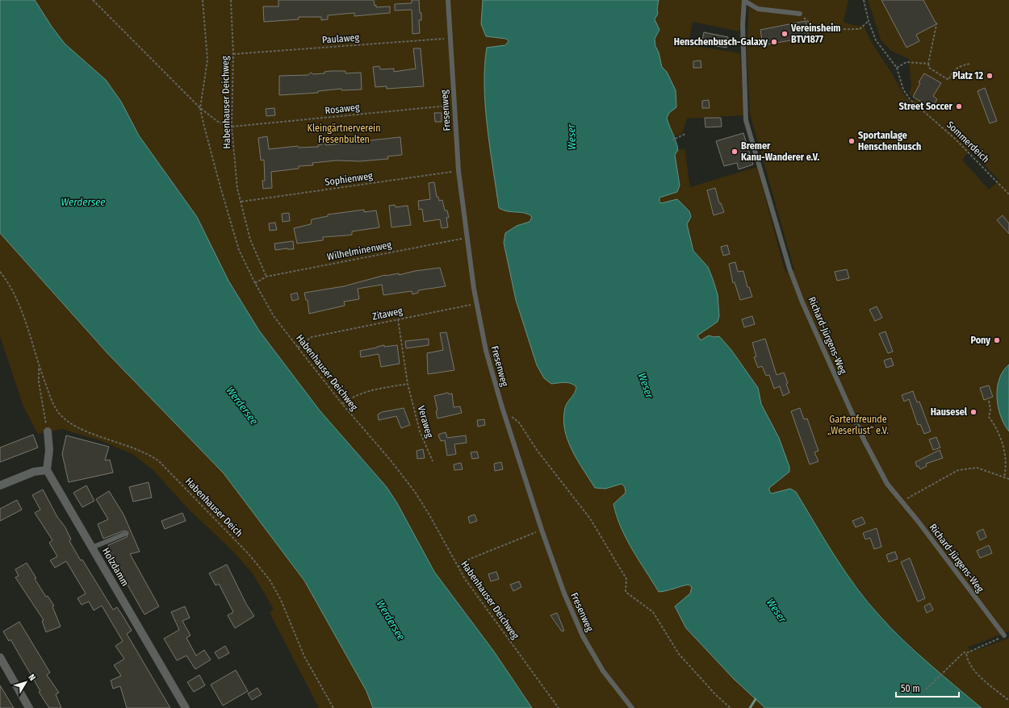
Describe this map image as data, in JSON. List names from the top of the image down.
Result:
{
  "streets": {
    "street": ["Holzdamm"],
    "lane": ["Fresenweg", "Richard-Jürgens-Weg"],
    "path": [
      "Paulaweg",
      "Habenhauser Deichweg",
      "Rosaweg",
      "Sommerdeich",
      "Sophienweg",
      "Wilhelminenweg",
      "Zitaweg",
      "Veraweg",
      "Habenhauser Deich"
    ]
  },
  "crossings": [
    ["Paulaweg", "Habenhauser Deichweg"],
    ["Paulaweg", "Fresenweg"],
    ["Habenhauser Deichweg", "Rosaweg"],
    ["Habenhauser Deichweg", "Fresenweg"],
    ["Habenhauser Deichweg", "Sophienweg"],
    ["Habenhauser Deichweg", "Wilhelminenweg"],
    ["Habenhauser Deichweg", "Zitaweg"],
    ["Rosaweg", "Fresenweg"],
    ["Fresenweg", "Sophienweg"],
    ["Fresenweg", "Wilhelminenweg"],
    ["Fresenweg", "Zitaweg"],
    ["Zitaweg", "Veraweg"]
  ],
  "water": ["Weser", "Werdersee"],
  "parks": ["Kleingärtnerverein Fresenbulten", "Gartenfreunde „Weserlust“ e.V."],
  "places": [
    "Vereinsheim BTV1877",
    "Henschenbusch-Galaxy",
    "Platz 12",
    "Street Soccer",
    "Sportanlage Henschenbusch",
    "Bremer Kanu-Wanderer e.V.",
    "Pony",
    "Hausesel"
  ],
  "scale_bar": "50 m",
  "north": "top right"
}
